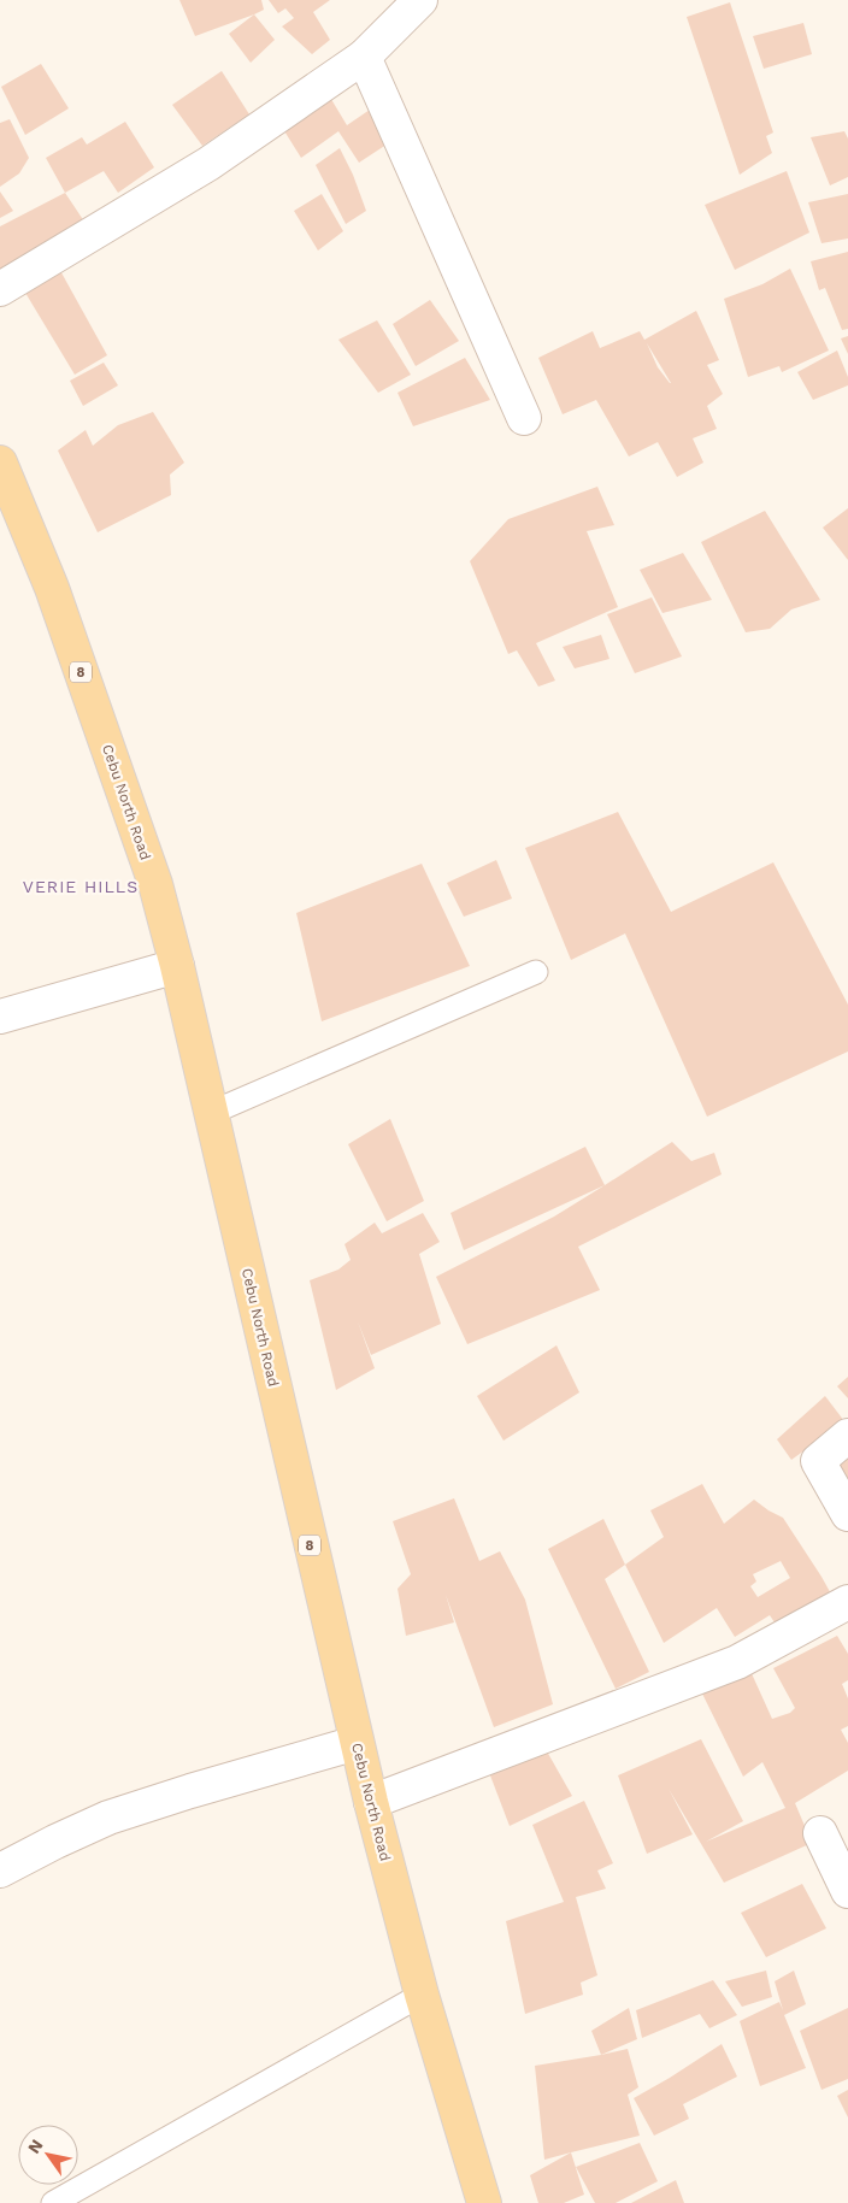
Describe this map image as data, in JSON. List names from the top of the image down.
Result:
{
  "streets": {
    "main road": ["8", "Cebu North Road"]
  },
  "districts": ["VERIE HILLS"],
  "north": "top left"
}
